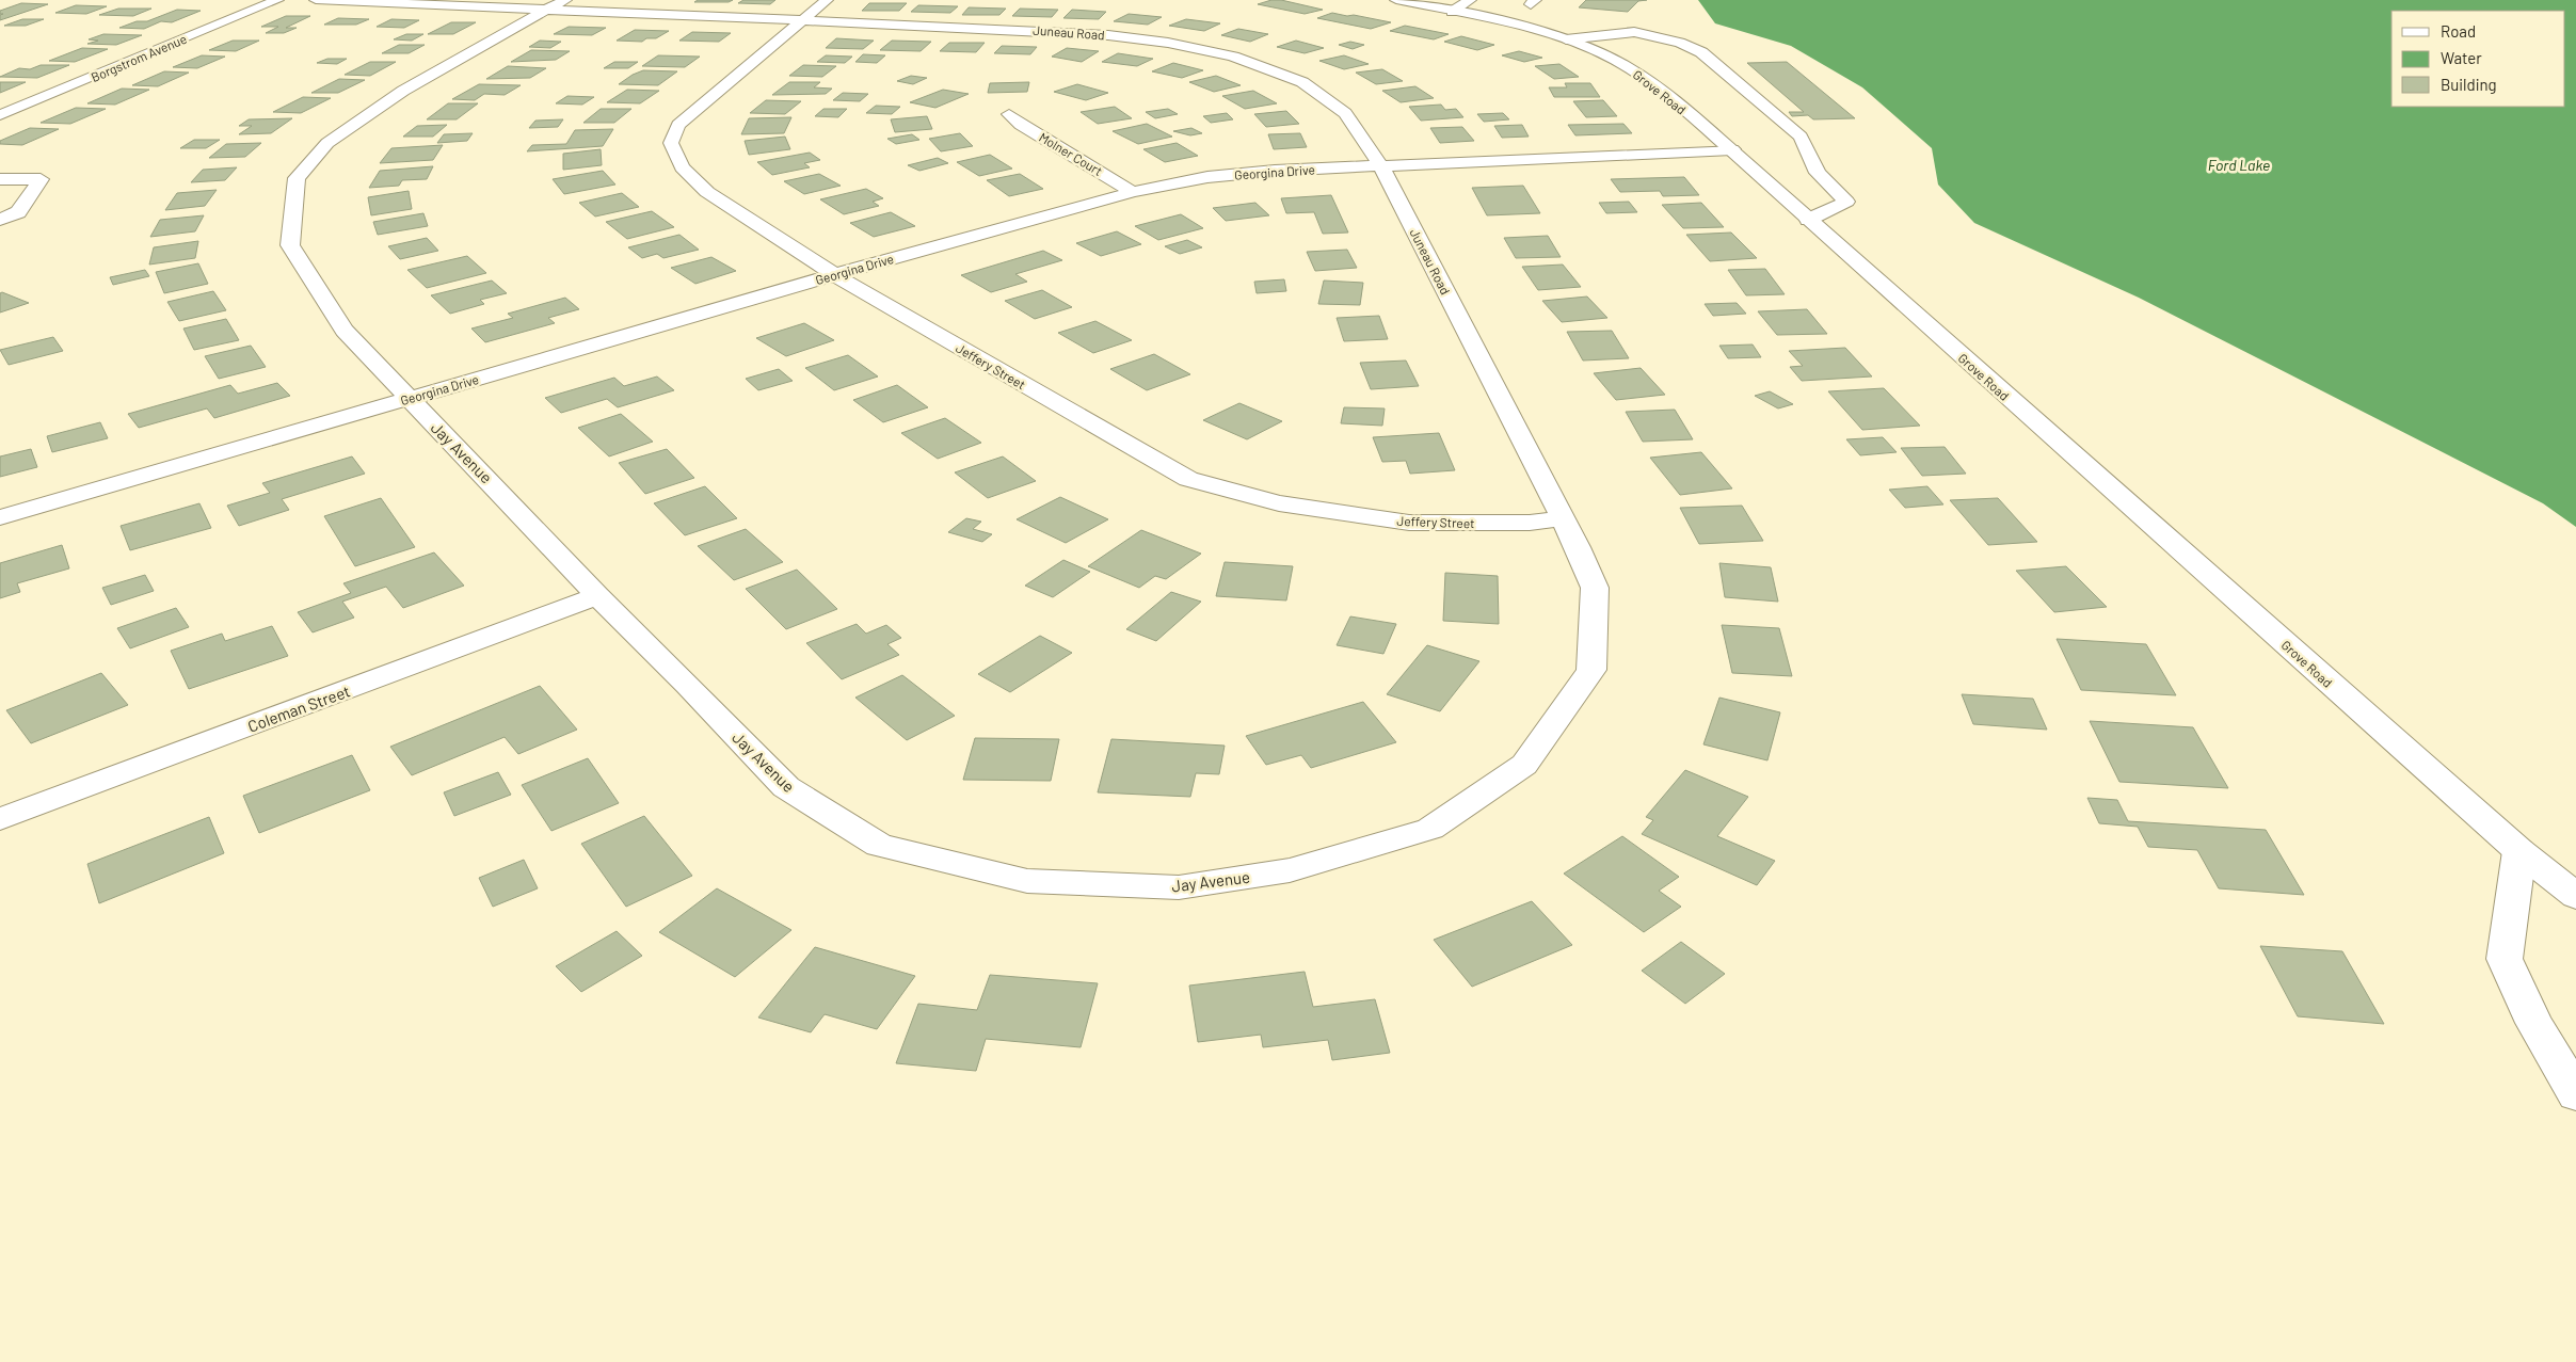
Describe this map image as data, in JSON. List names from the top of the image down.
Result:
{
  "streets": {
    "street": [
      "Juneau Road",
      "Borgstrom Avenue",
      "Grove Road",
      "Molner Court",
      "Georgina Drive",
      "Jeffery Street",
      "Jay Avenue",
      "Coleman Street"
    ]
  },
  "crossings": [
    ["Juneau Road", "Georgina Drive"],
    ["Juneau Road", "Jeffery Street"],
    ["Juneau Road", "Jay Avenue"],
    ["Grove Road", "Georgina Drive"],
    ["Molner Court", "Georgina Drive"],
    ["Georgina Drive", "Jeffery Street"],
    ["Georgina Drive", "Jay Avenue"],
    ["Jeffery Street", "Jay Avenue"],
    ["Jay Avenue", "Coleman Street"]
  ],
  "water": ["Ford Lake"],
  "legend": ["Road", "Water", "Building"]
}
